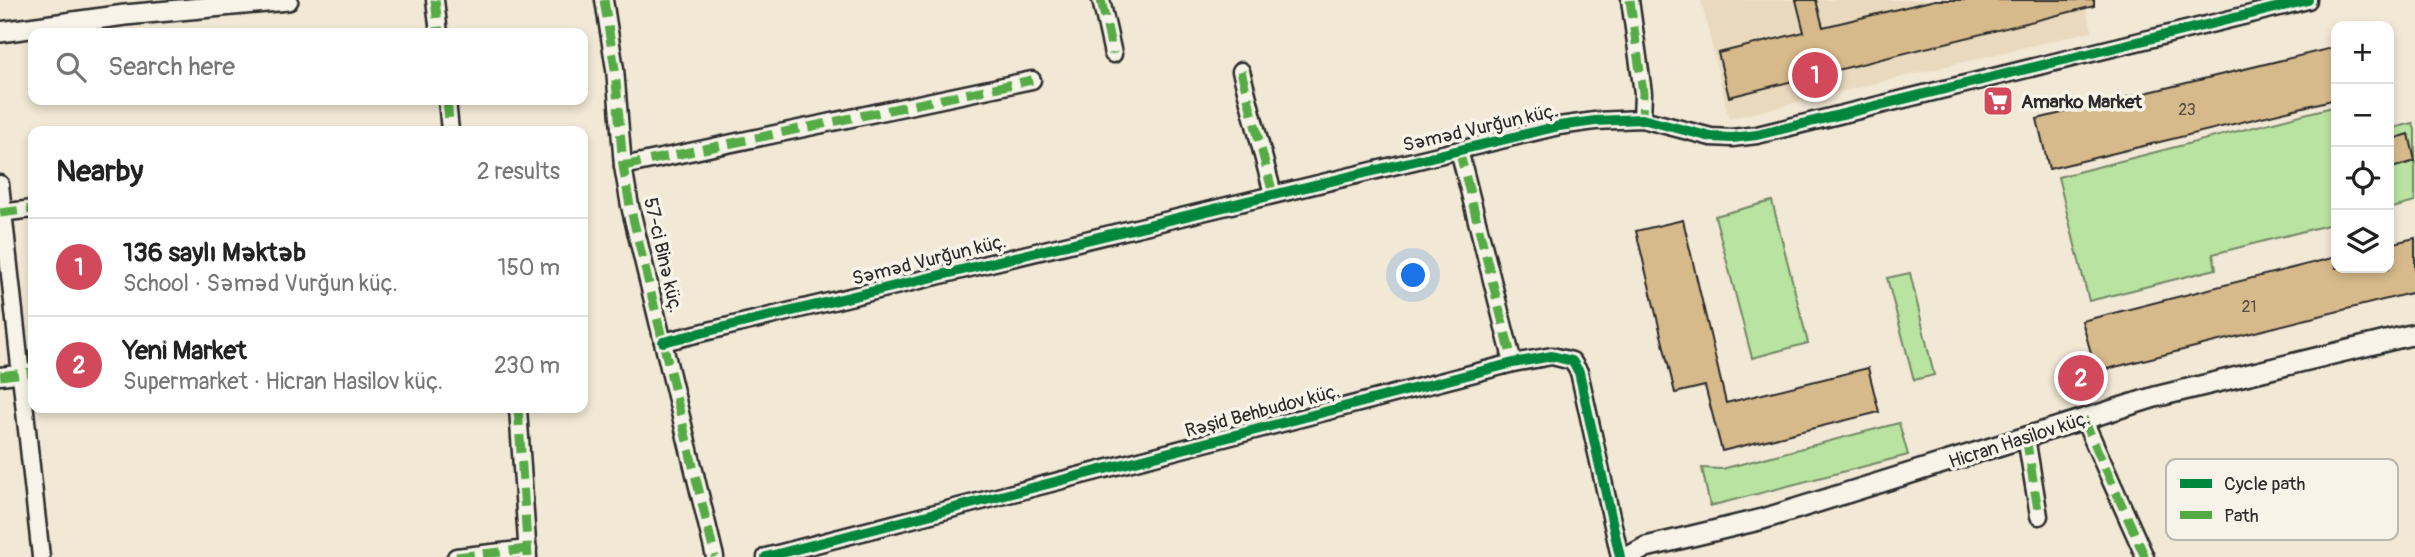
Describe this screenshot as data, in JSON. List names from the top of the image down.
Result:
{
  "streets": {
    "street": [
      "Səməd Vurğun küç.",
      "57-ci Binə küç.",
      "Rəşid Behbudov küç.",
      "Hicran Hasilov küç."
    ]
  },
  "crossings": [
    ["Səməd Vurğun küç.", "57-ci Binə küç."]
  ],
  "places": {
    "supermarket": ["Amarko Market"]
  },
  "house_numbers": ["23", "21"],
  "legend": ["Cycle path", "Path"],
  "page": {
    "map_buttons": ["+", "−"],
    "search": "Search here",
    "pins": ["1", "2"],
    "heading": ["Nearby", "2 results"],
    "list": [
      {
        "mark": "1",
        "name": "136 saylı Məktəb",
        "note": "School · Səməd Vurğun küç.",
        "value": "150 m"
      },
      {
        "mark": "2",
        "name": "Yeni Market",
        "note": "Supermarket · Hicran Hasilov küç.",
        "value": "230 m"
      }
    ]
  }
}
